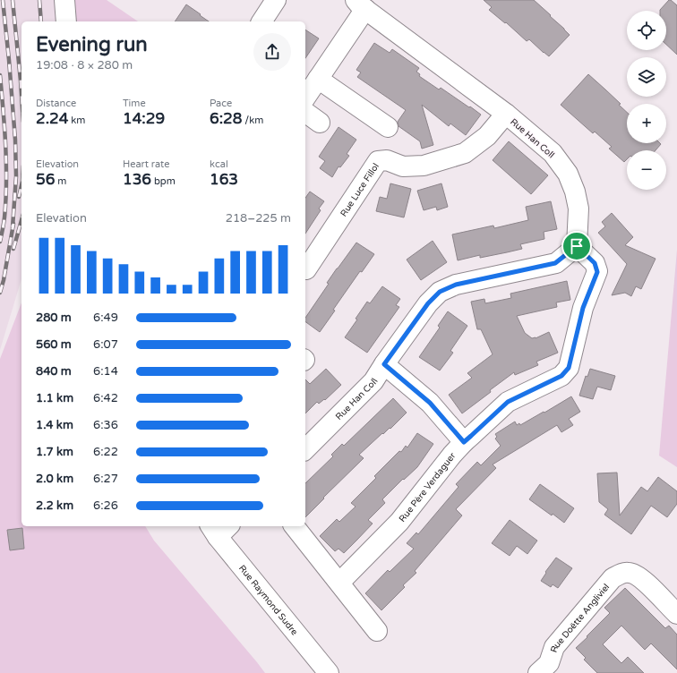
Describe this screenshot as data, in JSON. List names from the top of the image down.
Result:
{
  "streets": {
    "street": [
      "Rue Han Coll",
      "Rue Luce Fillol",
      "Rue Père Verdaguer",
      "Rue Raymond Sudre",
      "Rue Doëtte Angliviel"
    ]
  },
  "crossings": [
    ["Rue Han Coll", "Rue Luce Fillol"],
    ["Rue Han Coll", "Rue Père Verdaguer"]
  ],
  "page": {
    "map_buttons": ["+", "−"],
    "heading": ["Evening run", "19:08 · 8 × 280 m"],
    "stats": [
      ["Distance", "2.24 km"],
      ["Time", "14:29"],
      ["Pace", "6:28 /km"],
      ["Elevation", "56 m"],
      ["Heart rate", "136 bpm"],
      ["kcal", "163"]
    ],
    "chart": ["Elevation", "218–225 m"],
    "list": [
      {
        "name": "280 m",
        "note": "6:49"
      },
      {
        "name": "560 m",
        "note": "6:07"
      },
      {
        "name": "840 m",
        "note": "6:14"
      },
      {
        "name": "1.1 km",
        "note": "6:42"
      },
      {
        "name": "1.4 km",
        "note": "6:36"
      },
      {
        "name": "1.7 km",
        "note": "6:22"
      },
      {
        "name": "2.0 km",
        "note": "6:27"
      },
      {
        "name": "2.2 km",
        "note": "6:26"
      }
    ]
  }
}
